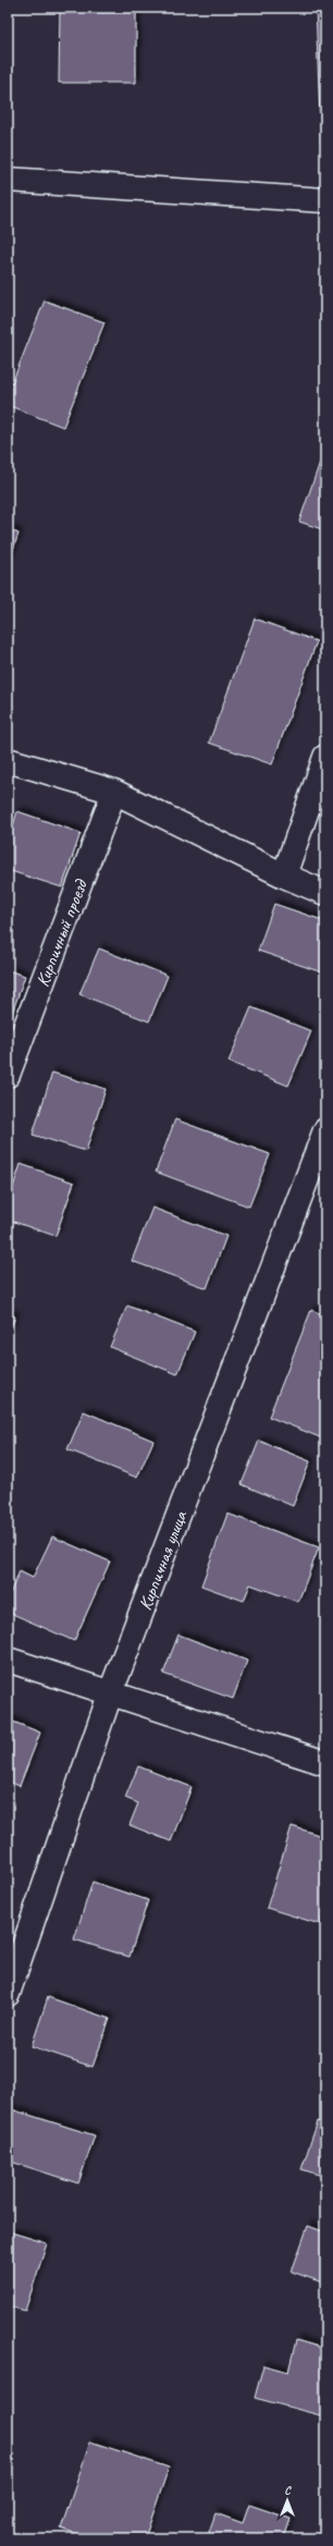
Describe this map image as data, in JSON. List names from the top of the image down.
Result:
{
  "streets": {
    "street": ["Кирпичный проезд", "Кирпичная улица"]
  },
  "north": "top"
}
